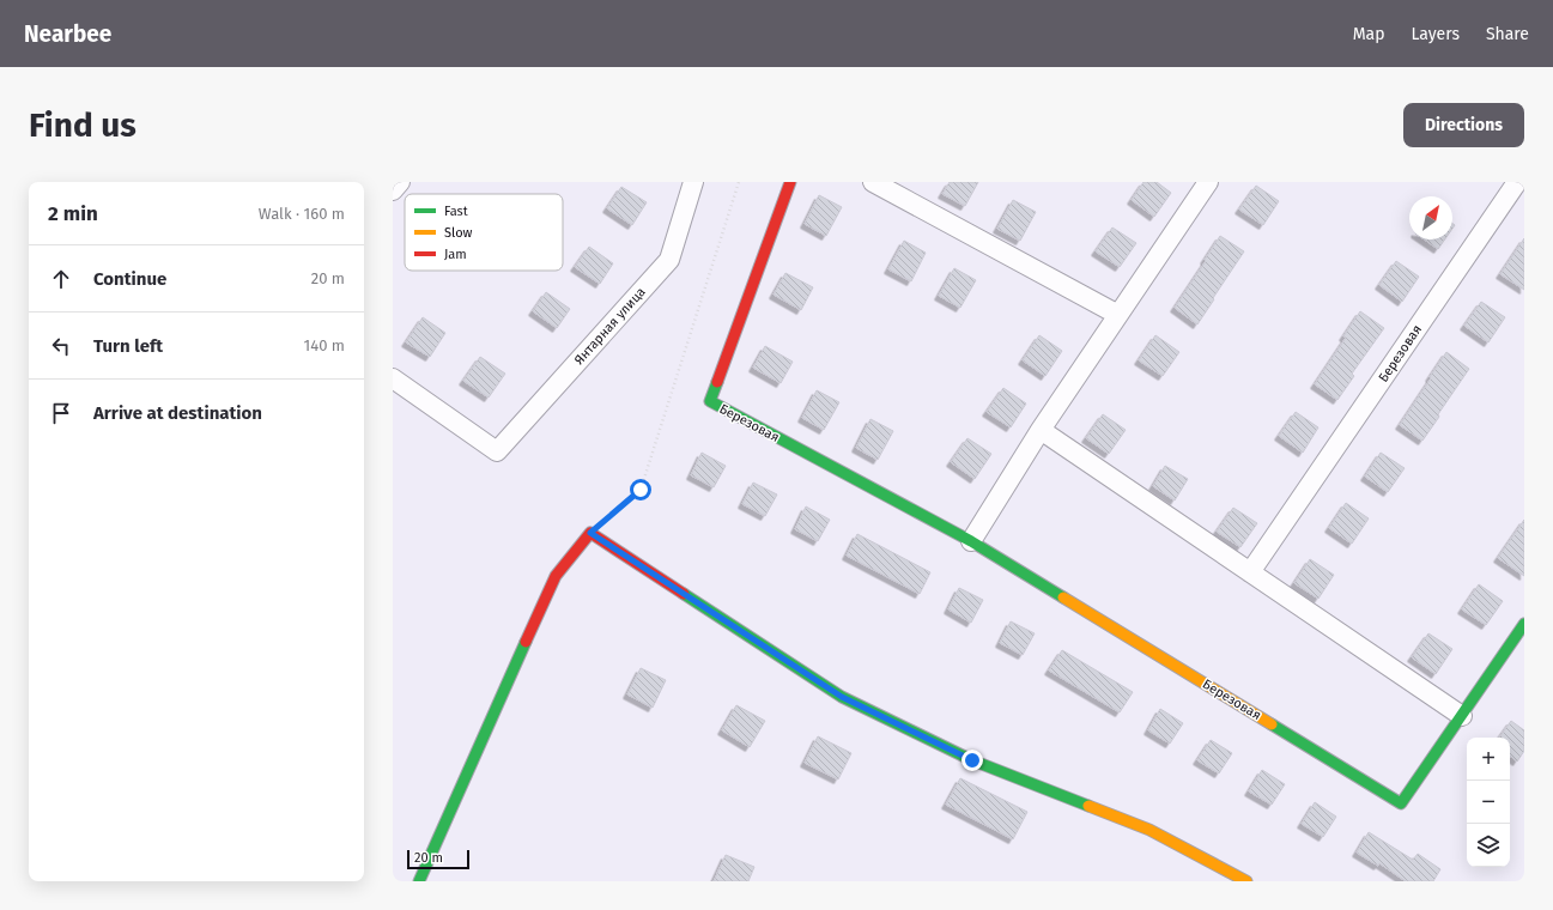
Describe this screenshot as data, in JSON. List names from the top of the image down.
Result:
{
  "streets": {
    "street": ["Янтарная улица", "Березовая"]
  },
  "legend": ["Fast", "Slow", "Jam"],
  "scale_bar": "20 m",
  "north": "top right",
  "page": {
    "header": "Nearbee",
    "nav": ["Map", "Layers", "Share"],
    "buttons": "Directions",
    "title": "Find us",
    "heading": ["2 min", "Walk · 160 m"],
    "list": [
      ["Continue", "20 m"],
      ["Turn left", "140 m"],
      "Arrive at destination"
    ],
    "map_buttons": ["+", "−"],
    "scale": "20 m"
  }
}
